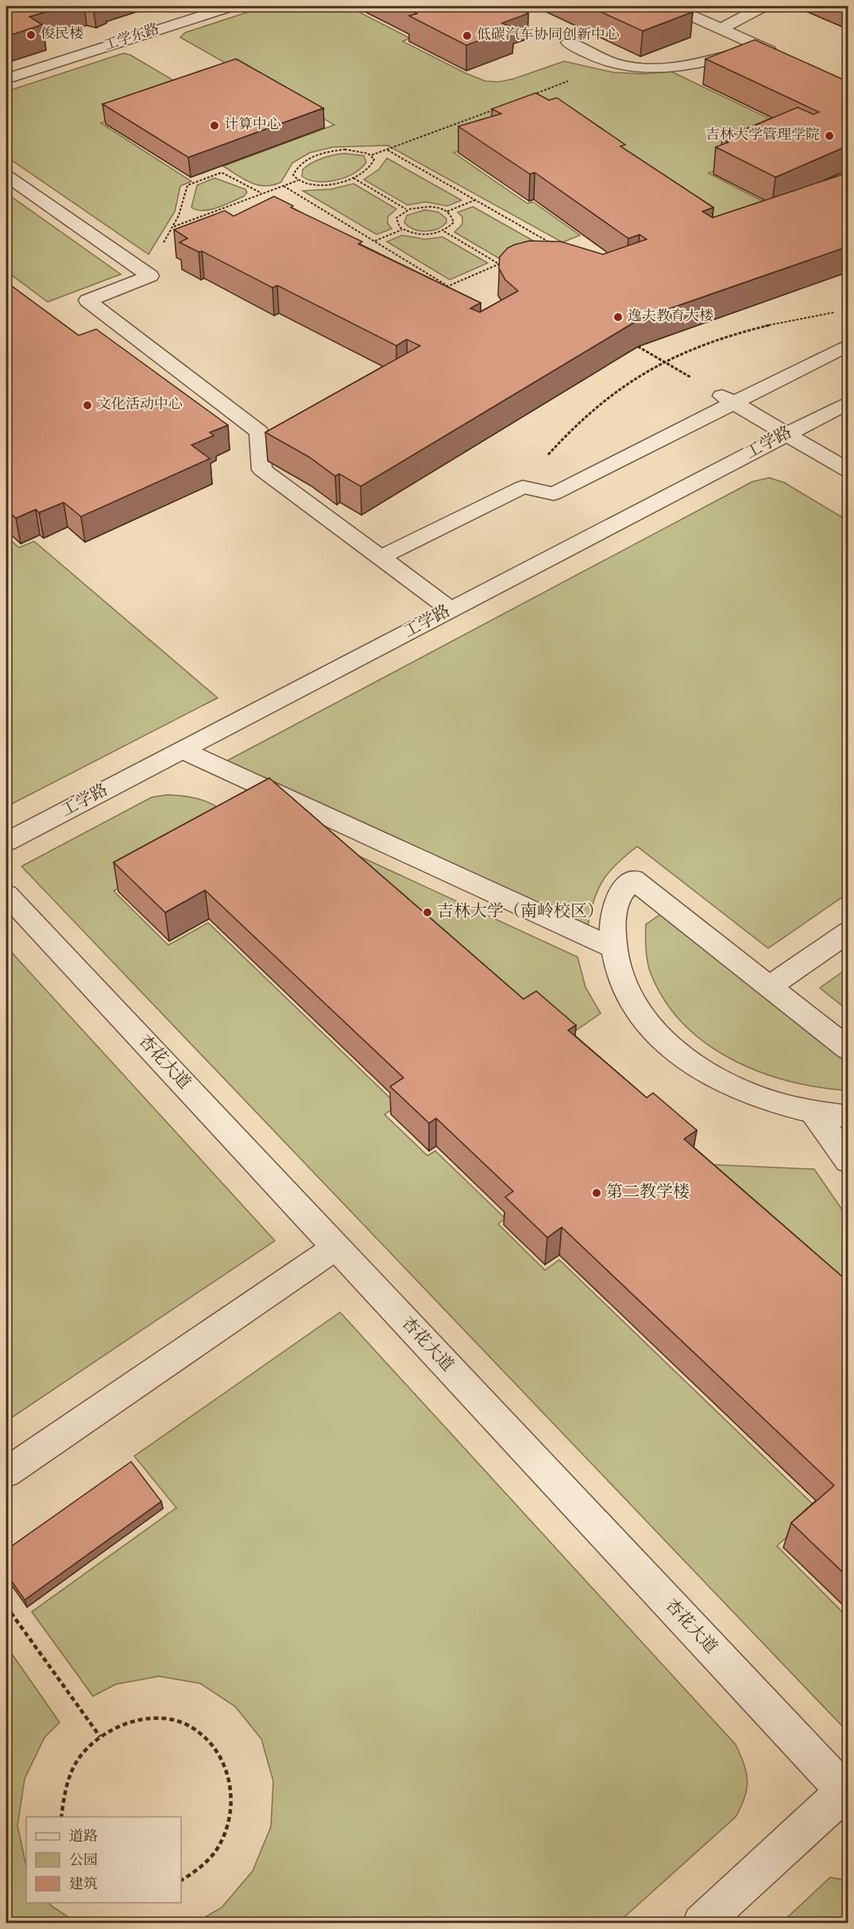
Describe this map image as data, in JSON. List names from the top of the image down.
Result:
{
  "streets": {
    "lane": ["工学东路", "工学路", "杏花大道"]
  },
  "places": [
    "俊民楼",
    "低碳汽车协同创新中心",
    "计算中心",
    "吉林大学管理学院",
    "逸夫教育大楼",
    "文化活动中心",
    "吉林大学（南岭校区）",
    "第二教学楼"
  ],
  "legend": ["道路", "公园", "建筑"]
}
